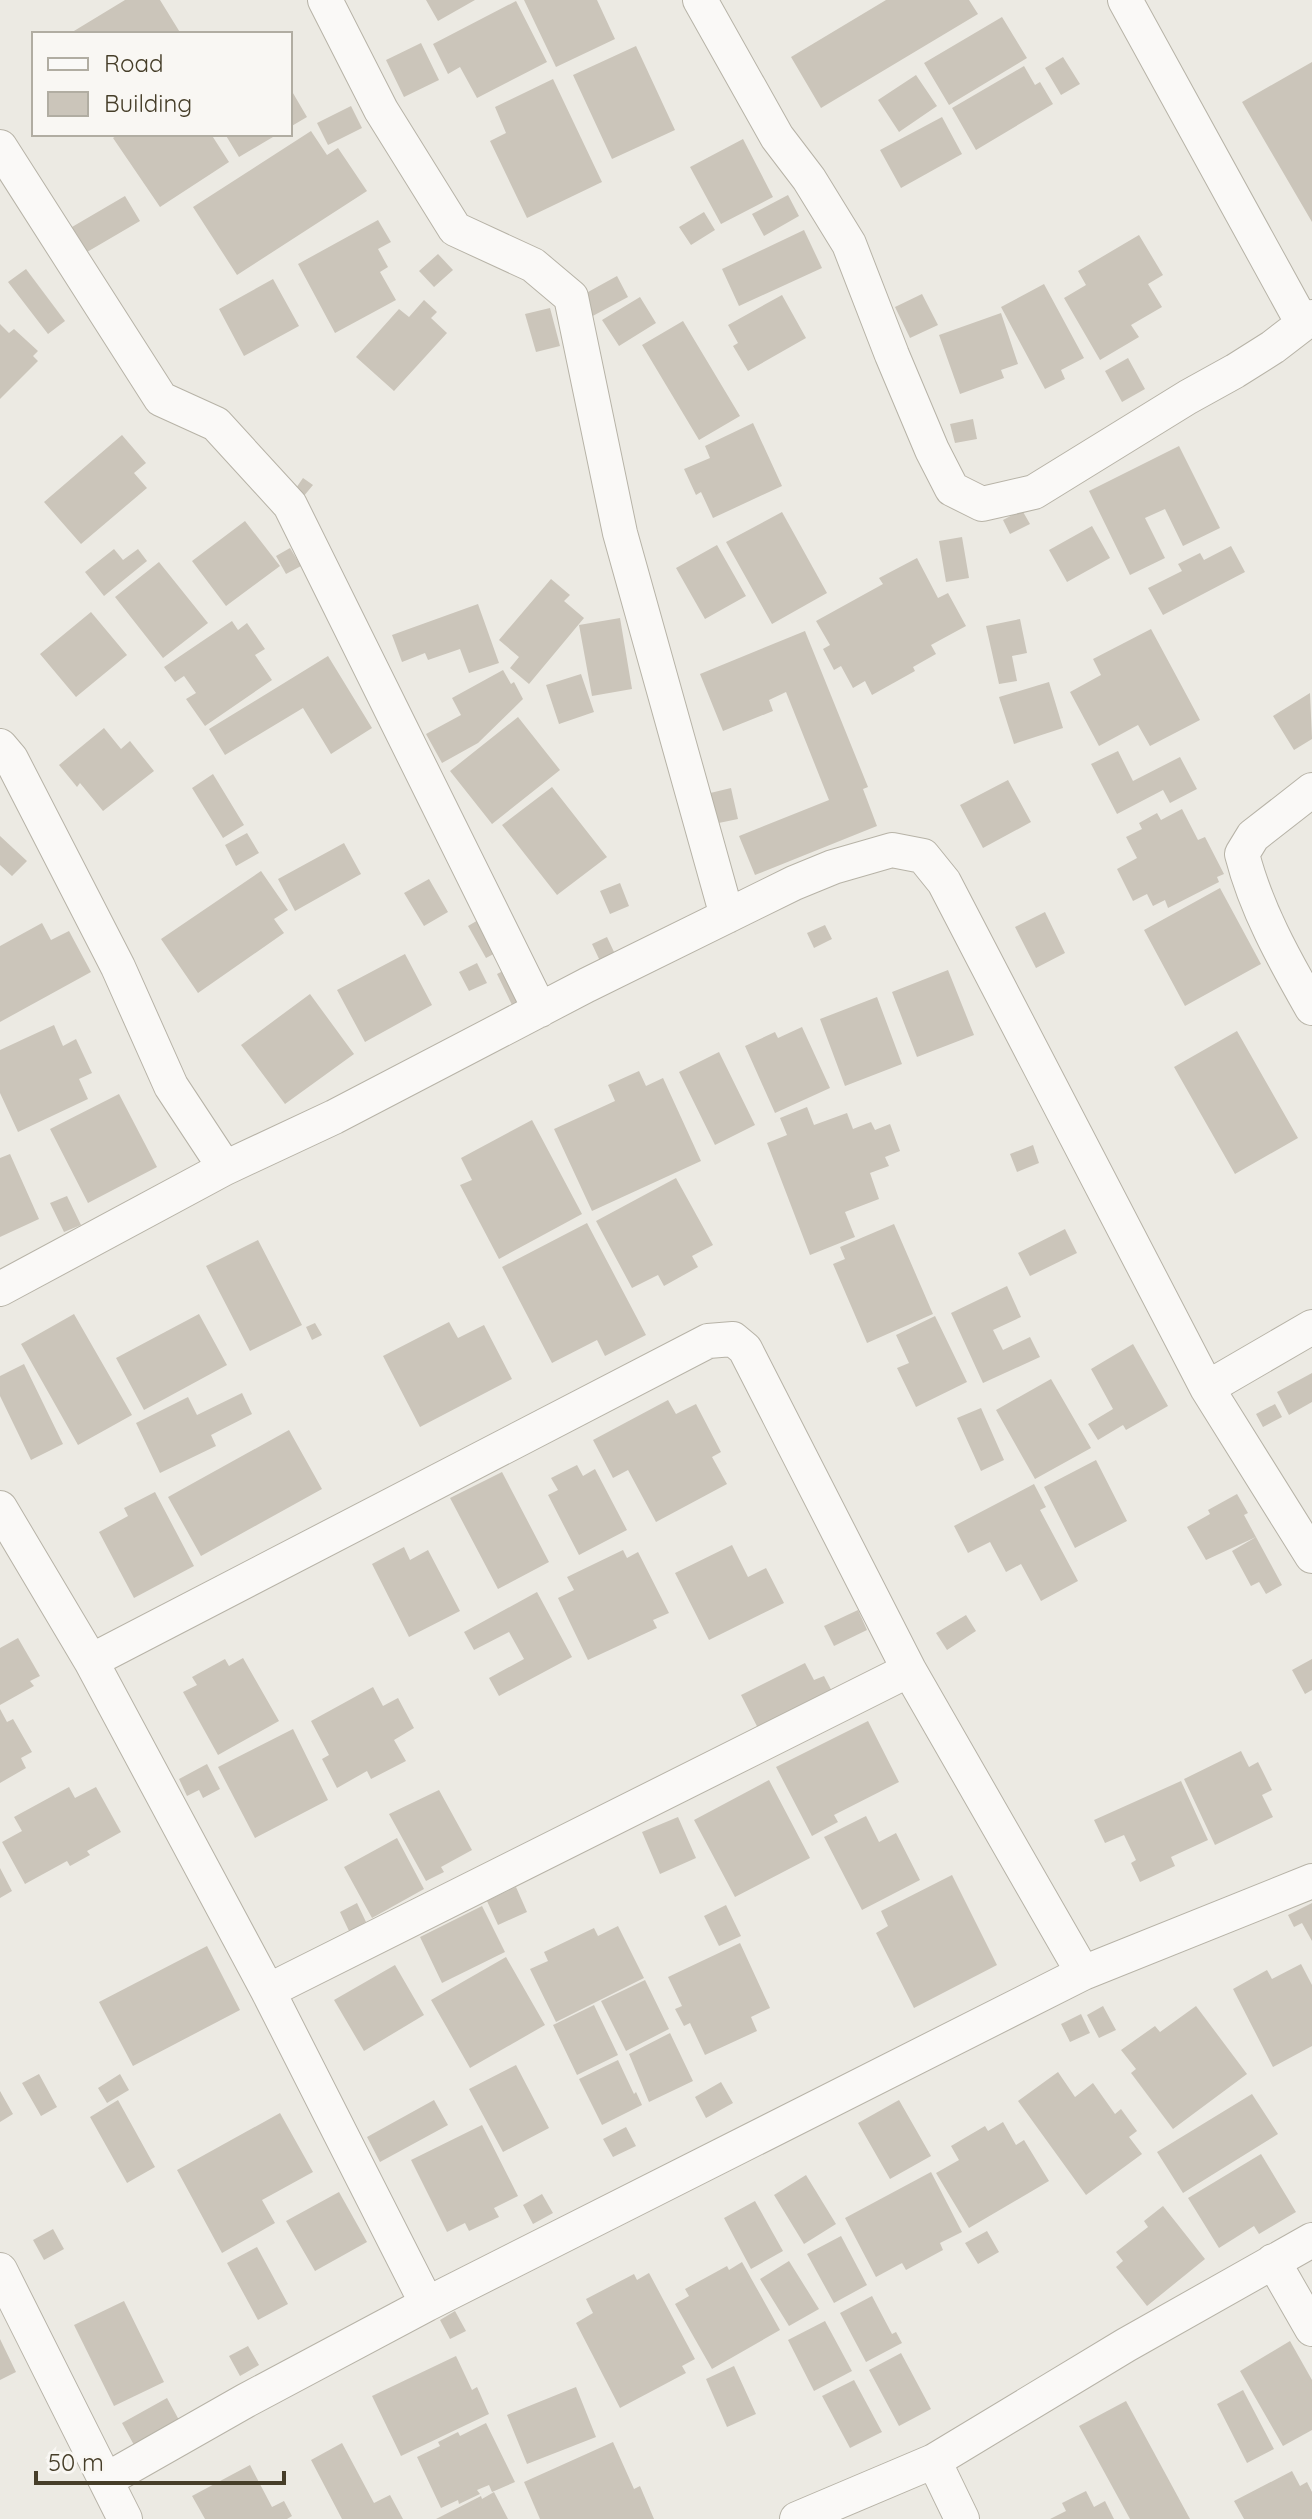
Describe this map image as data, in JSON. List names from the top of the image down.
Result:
{
  "legend": ["Road", "Building"],
  "scale_bar": "50 m"
}
